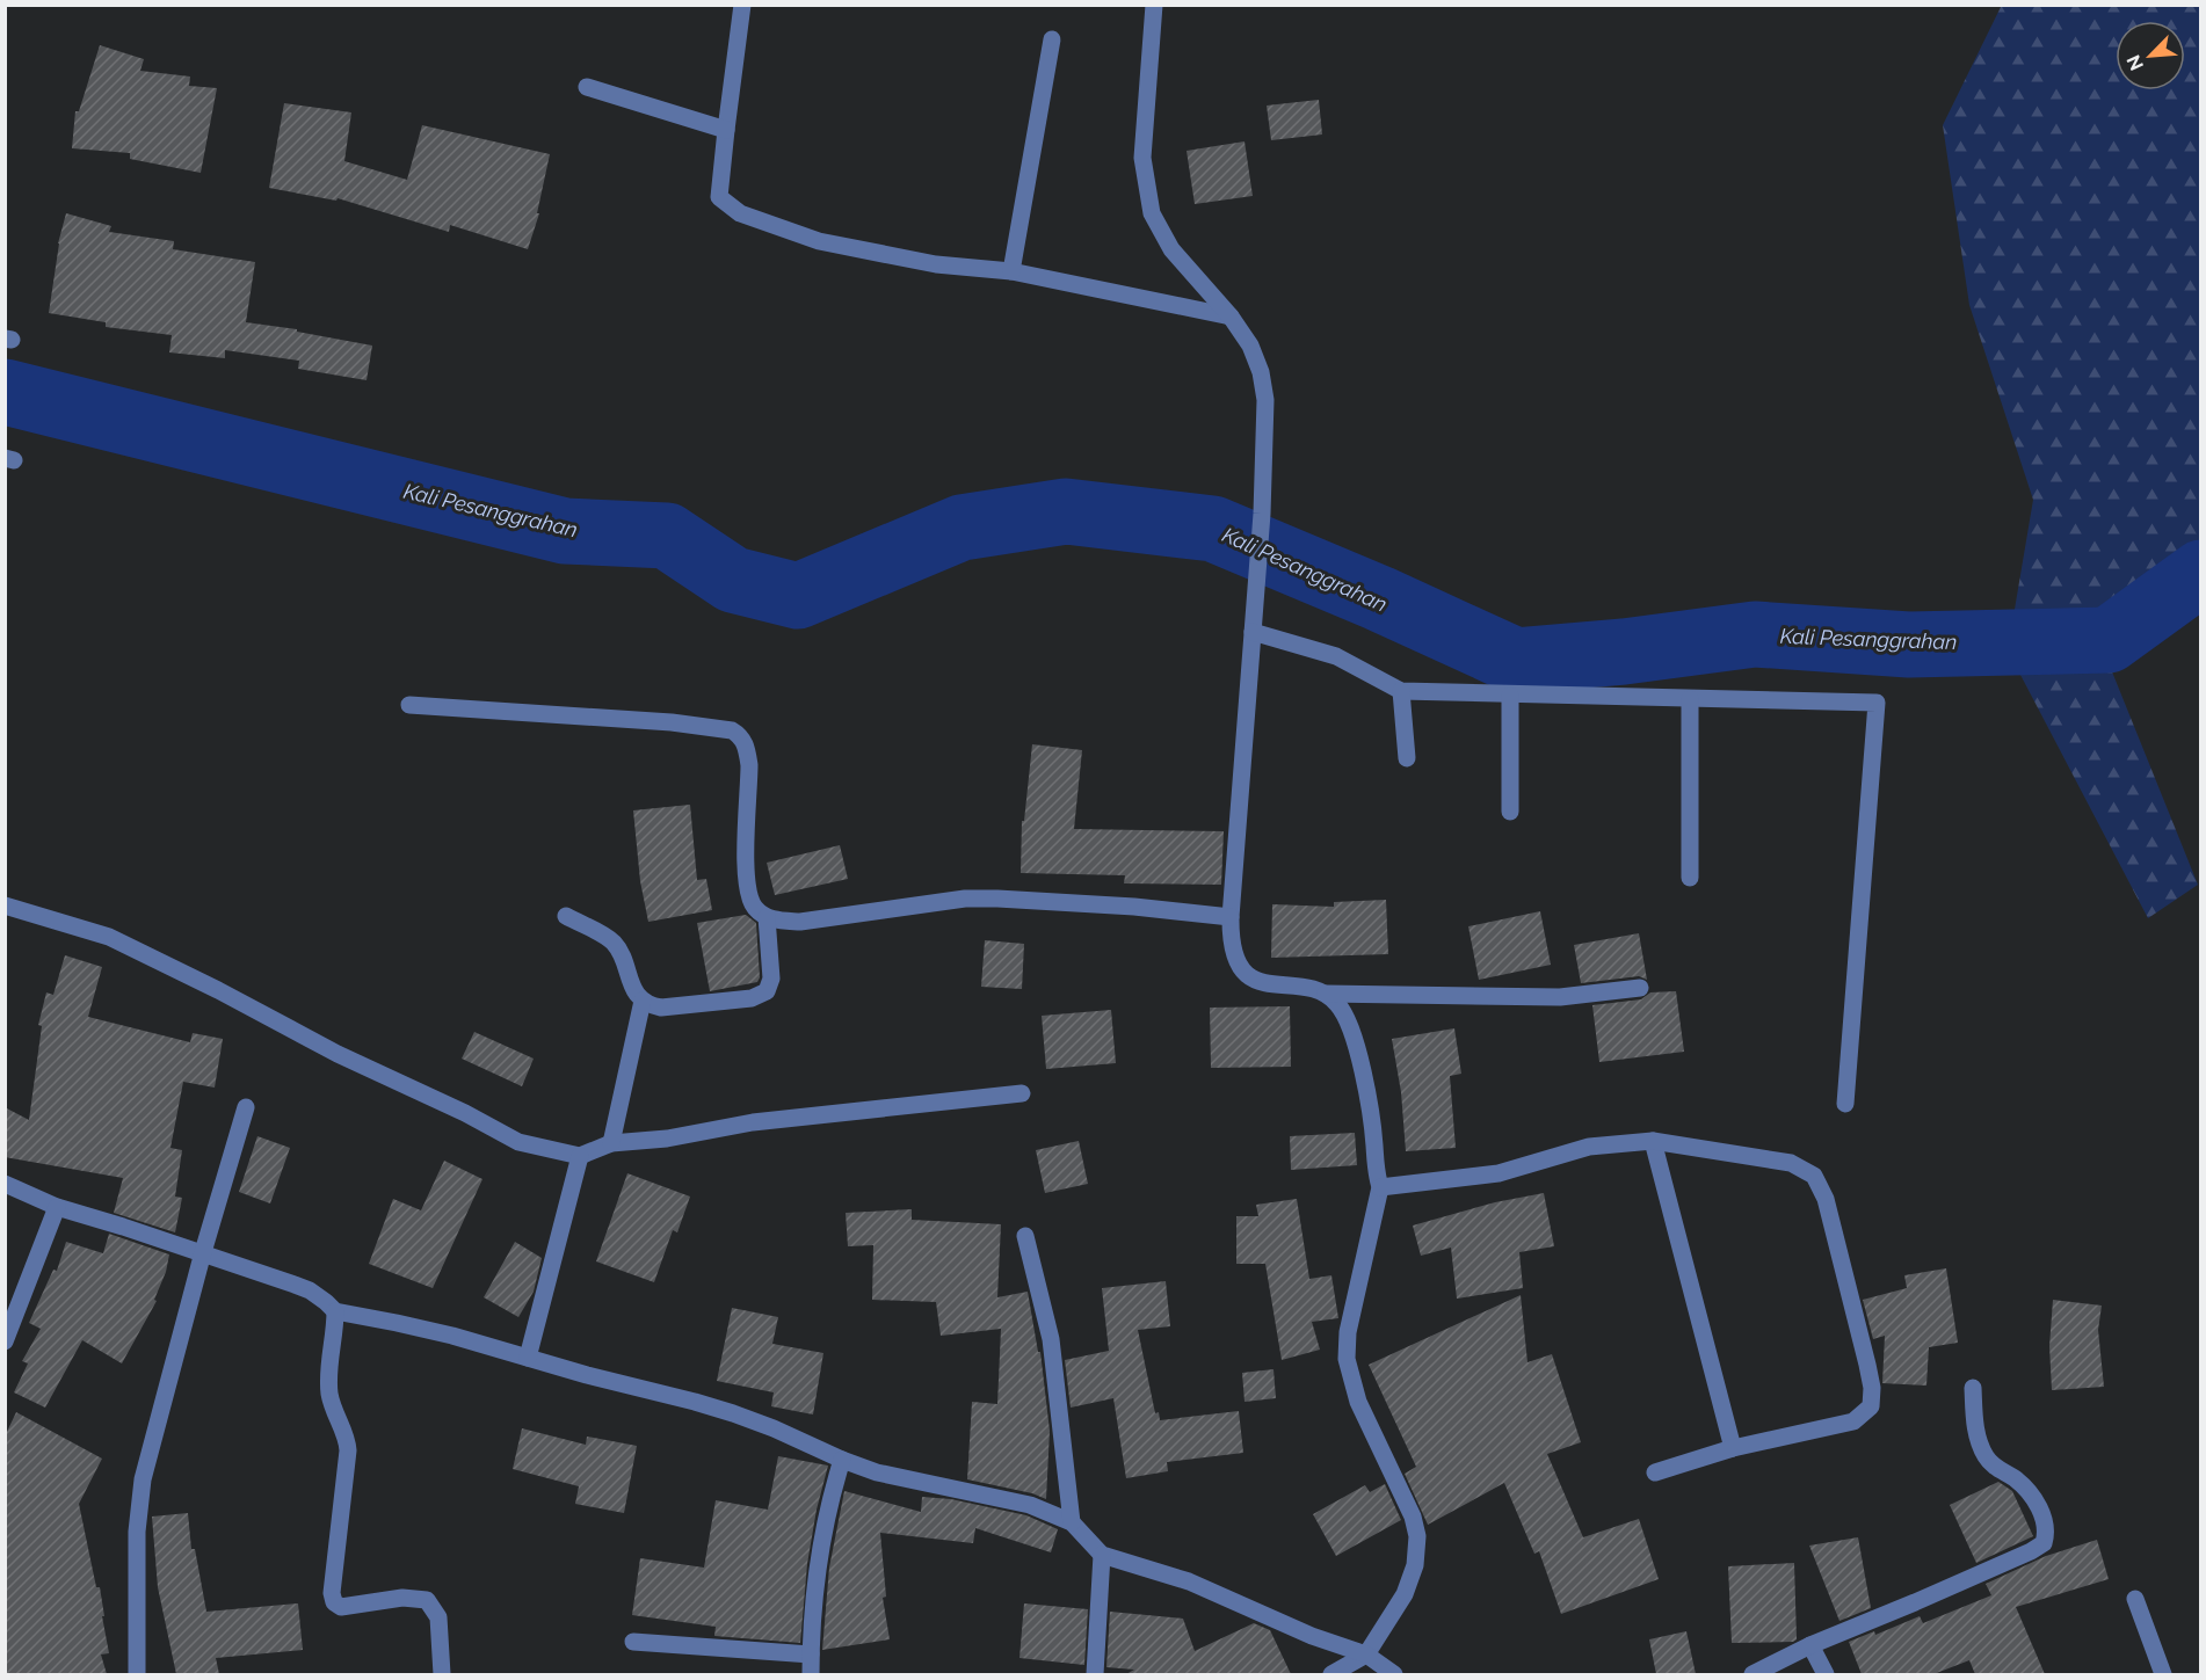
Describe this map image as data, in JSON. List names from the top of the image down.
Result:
{
  "water": ["Kali Pesanggrahan"],
  "north": "bottom left"
}
